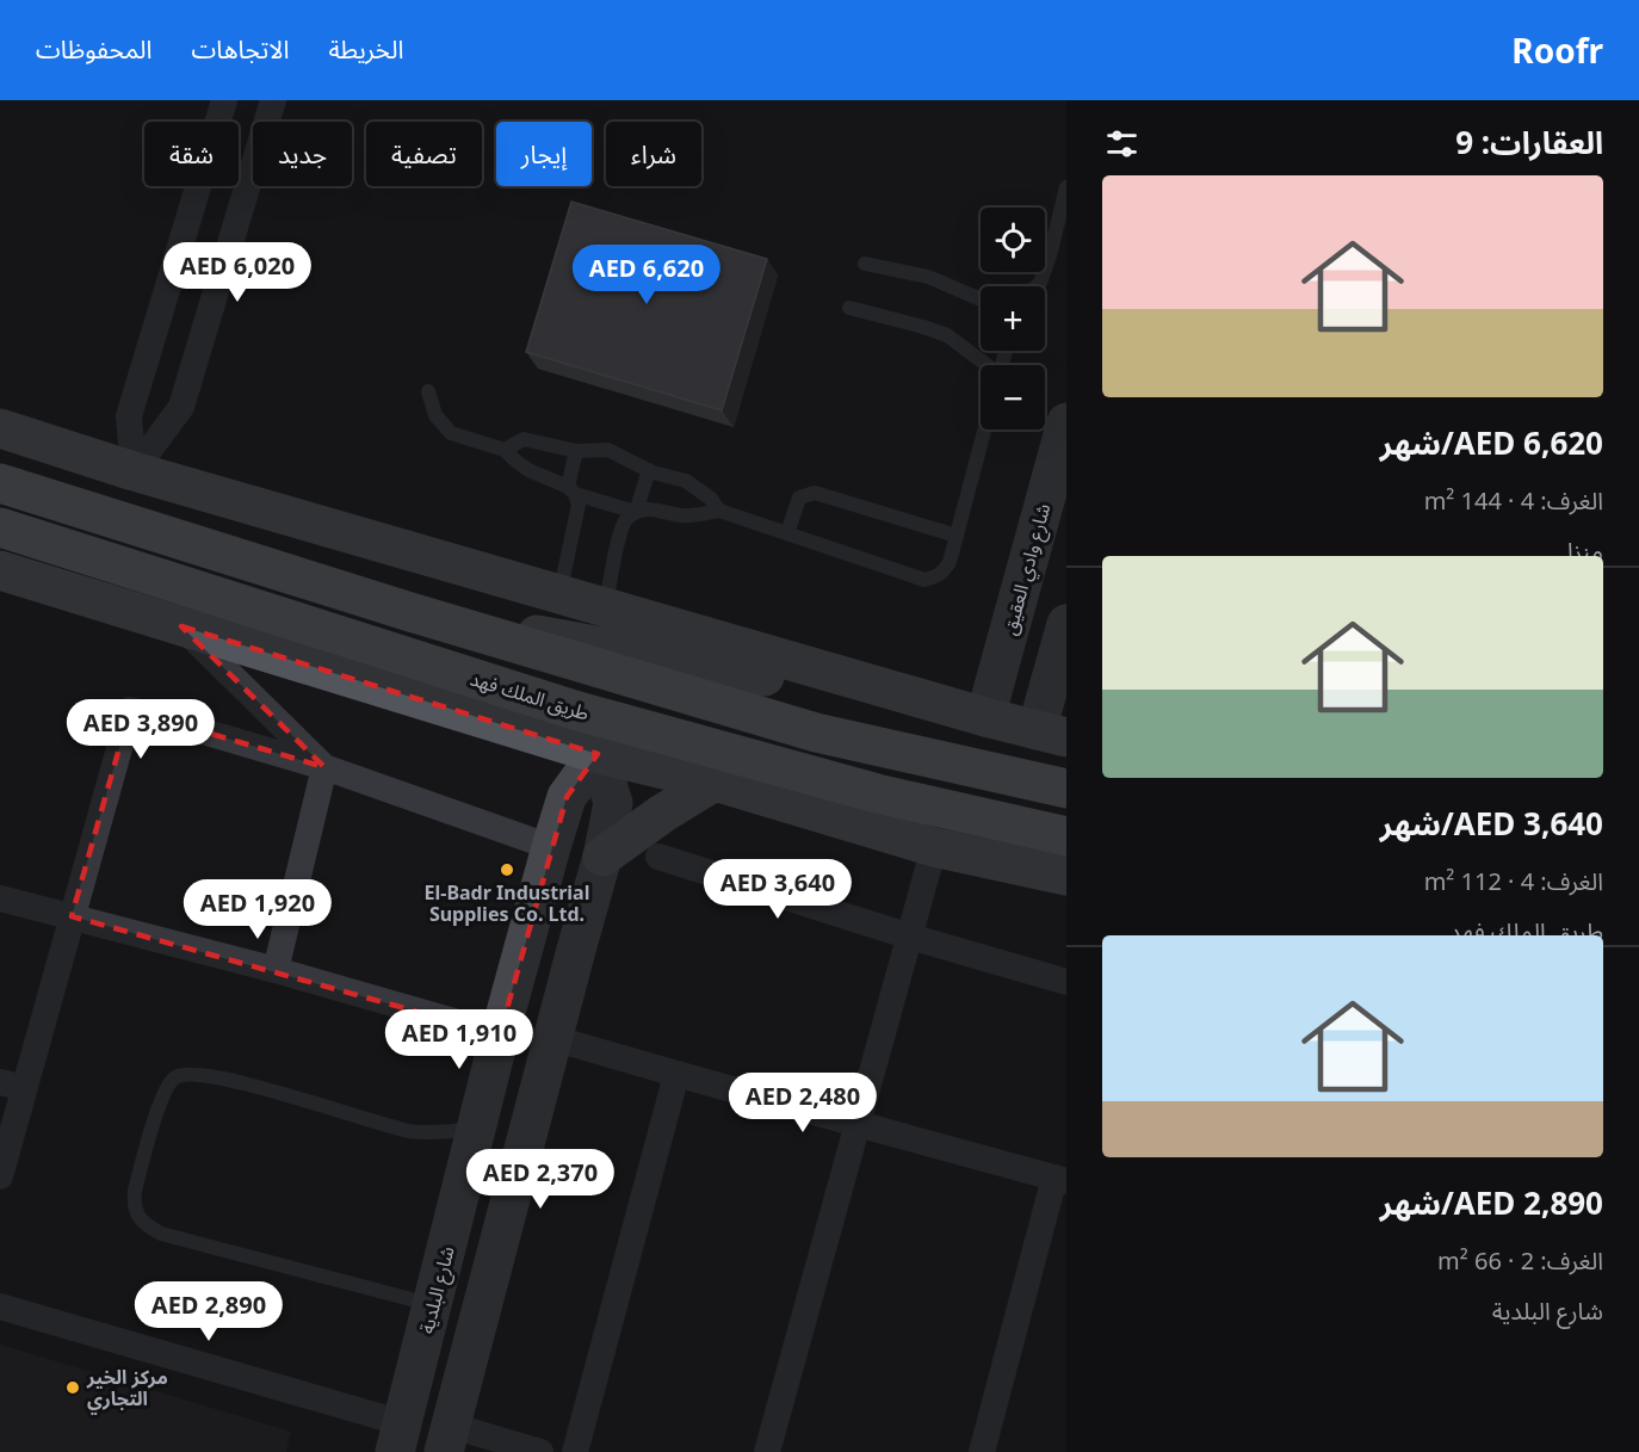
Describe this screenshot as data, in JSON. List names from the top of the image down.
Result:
{
  "streets": {
    "highway": ["طريق الملك فهد"],
    "street": ["شارع وادي العقيق", "شارع البلدية"]
  },
  "places": ["El-Badr Industrial Supplies Co. Ltd.", "مركز الخير التجاري"],
  "page": {
    "header": "Roofr",
    "nav": ["الخريطة", "الاتجاهات", "المحفوظات"],
    "heading": "العقارات: 9",
    "chip": [
      "شراء",
      "إيجار",
      "تصفية",
      "جديد",
      "شقة"
    ],
    "list": [
      {
        "name": "AED 6,620/شهر",
        "note": "الغرف: 4 · 144 m² · منزل"
      },
      {
        "name": "AED 3,640/شهر",
        "note": "الغرف: 4 · 112 m² · طريق الملك فهد"
      },
      {
        "name": "AED 2,890/شهر",
        "note": "الغرف: 2 · 66 m² · شارع البلدية"
      }
    ],
    "map_buttons": ["+", "−"],
    "price": [
      "AED 6,020",
      "AED 6,620",
      "AED 3,890",
      "AED 3,640",
      "AED 1,920",
      "AED 1,910",
      "AED 2,480",
      "AED 2,370",
      "AED 2,890"
    ]
  }
}
